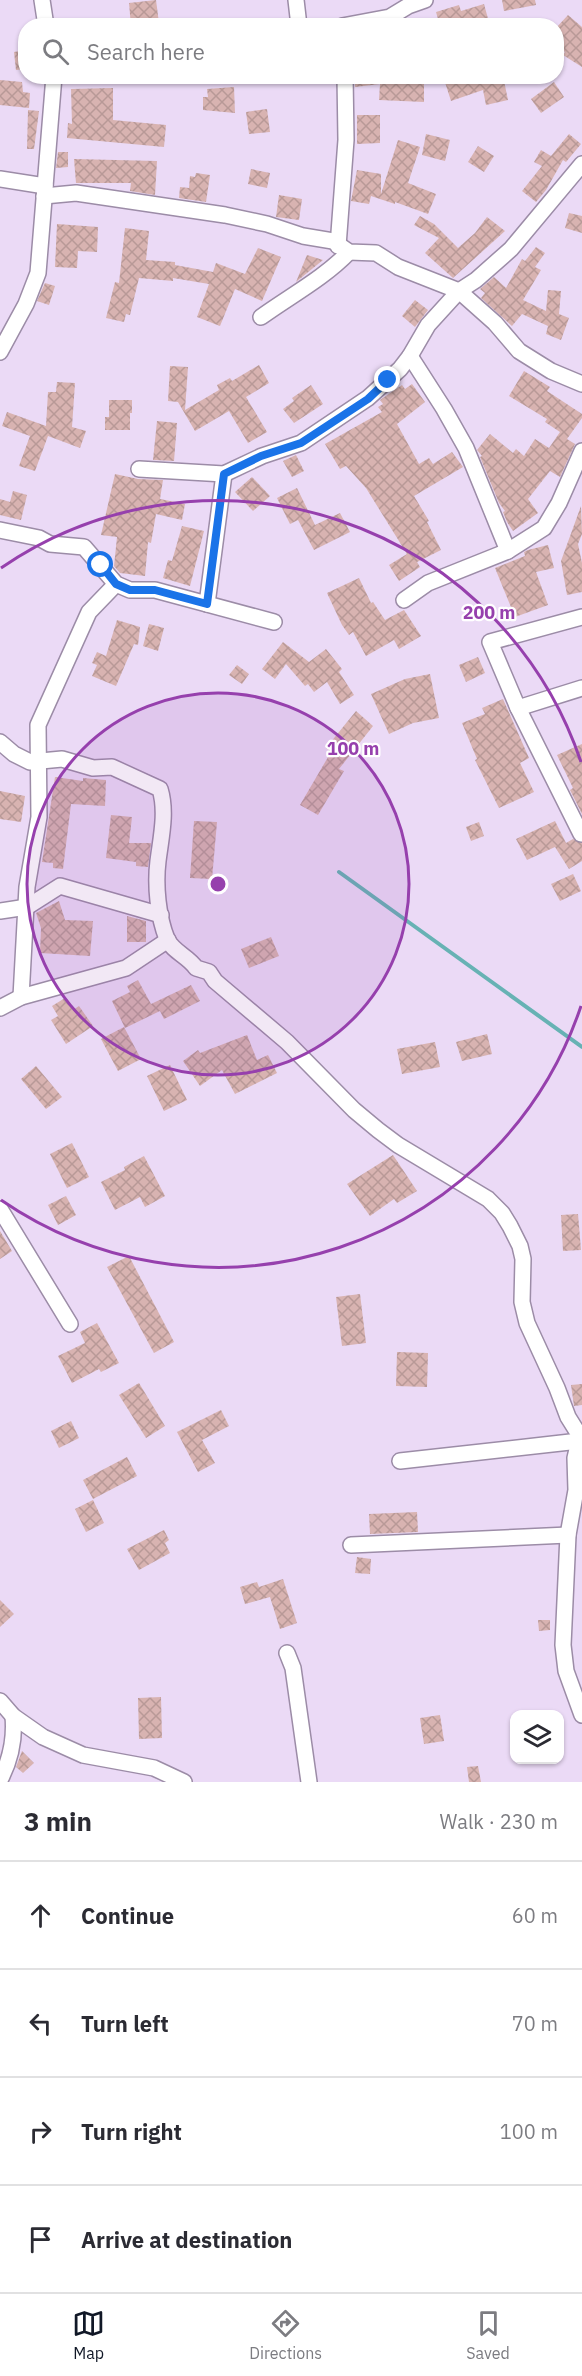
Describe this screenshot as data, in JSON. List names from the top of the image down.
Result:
{
  "page": {
    "search": "Search here",
    "heading": ["3 min", "Walk · 230 m"],
    "list": [
      ["Continue", "60 m"],
      ["Turn left", "70 m"],
      ["Turn right", "100 m"],
      "Arrive at destination"
    ],
    "nav": ["Map", "Directions", "Saved"]
  },
  "rings": ["200 m", "100 m"]
}
